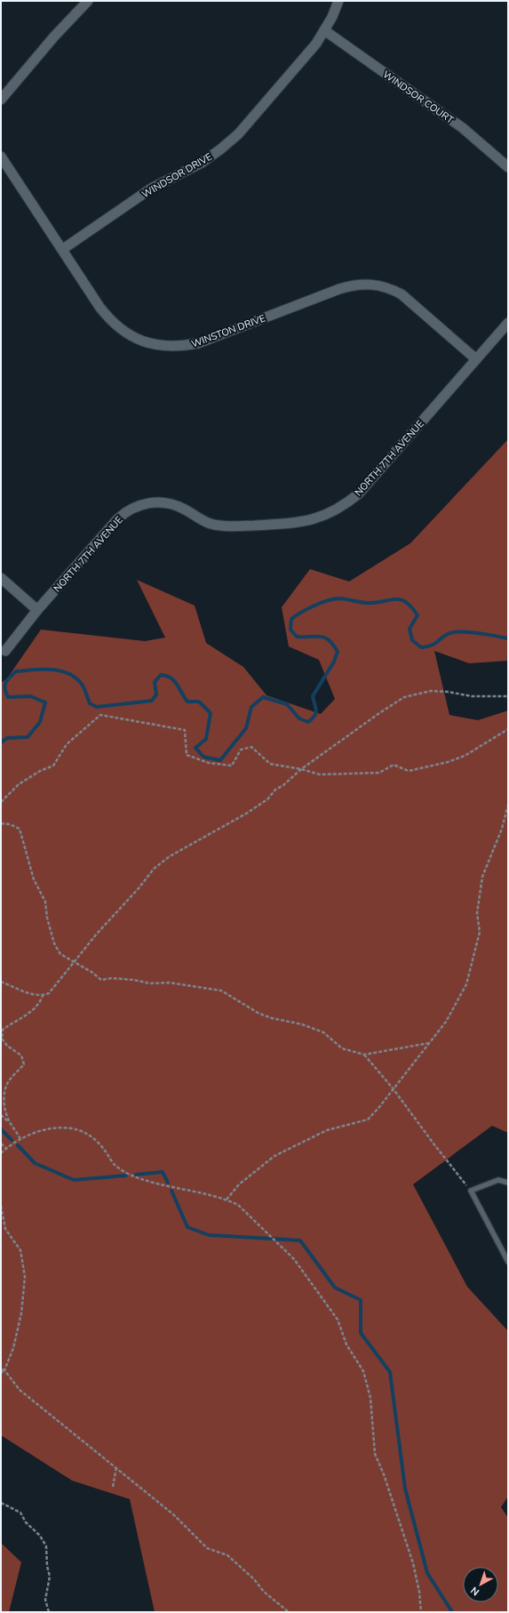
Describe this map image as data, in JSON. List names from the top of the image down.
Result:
{
  "streets": {
    "street": [
      "WINDSOR COURT",
      "WINDSOR DRIVE",
      "WINSTON DRIVE",
      "NORTH 7TH AVENUE"
    ]
  },
  "crossings": [
    ["WINDSOR COURT", "WINDSOR DRIVE"],
    ["WINDSOR DRIVE", "WINSTON DRIVE"],
    ["WINSTON DRIVE", "NORTH 7TH AVENUE"]
  ],
  "north": "bottom left"
}
